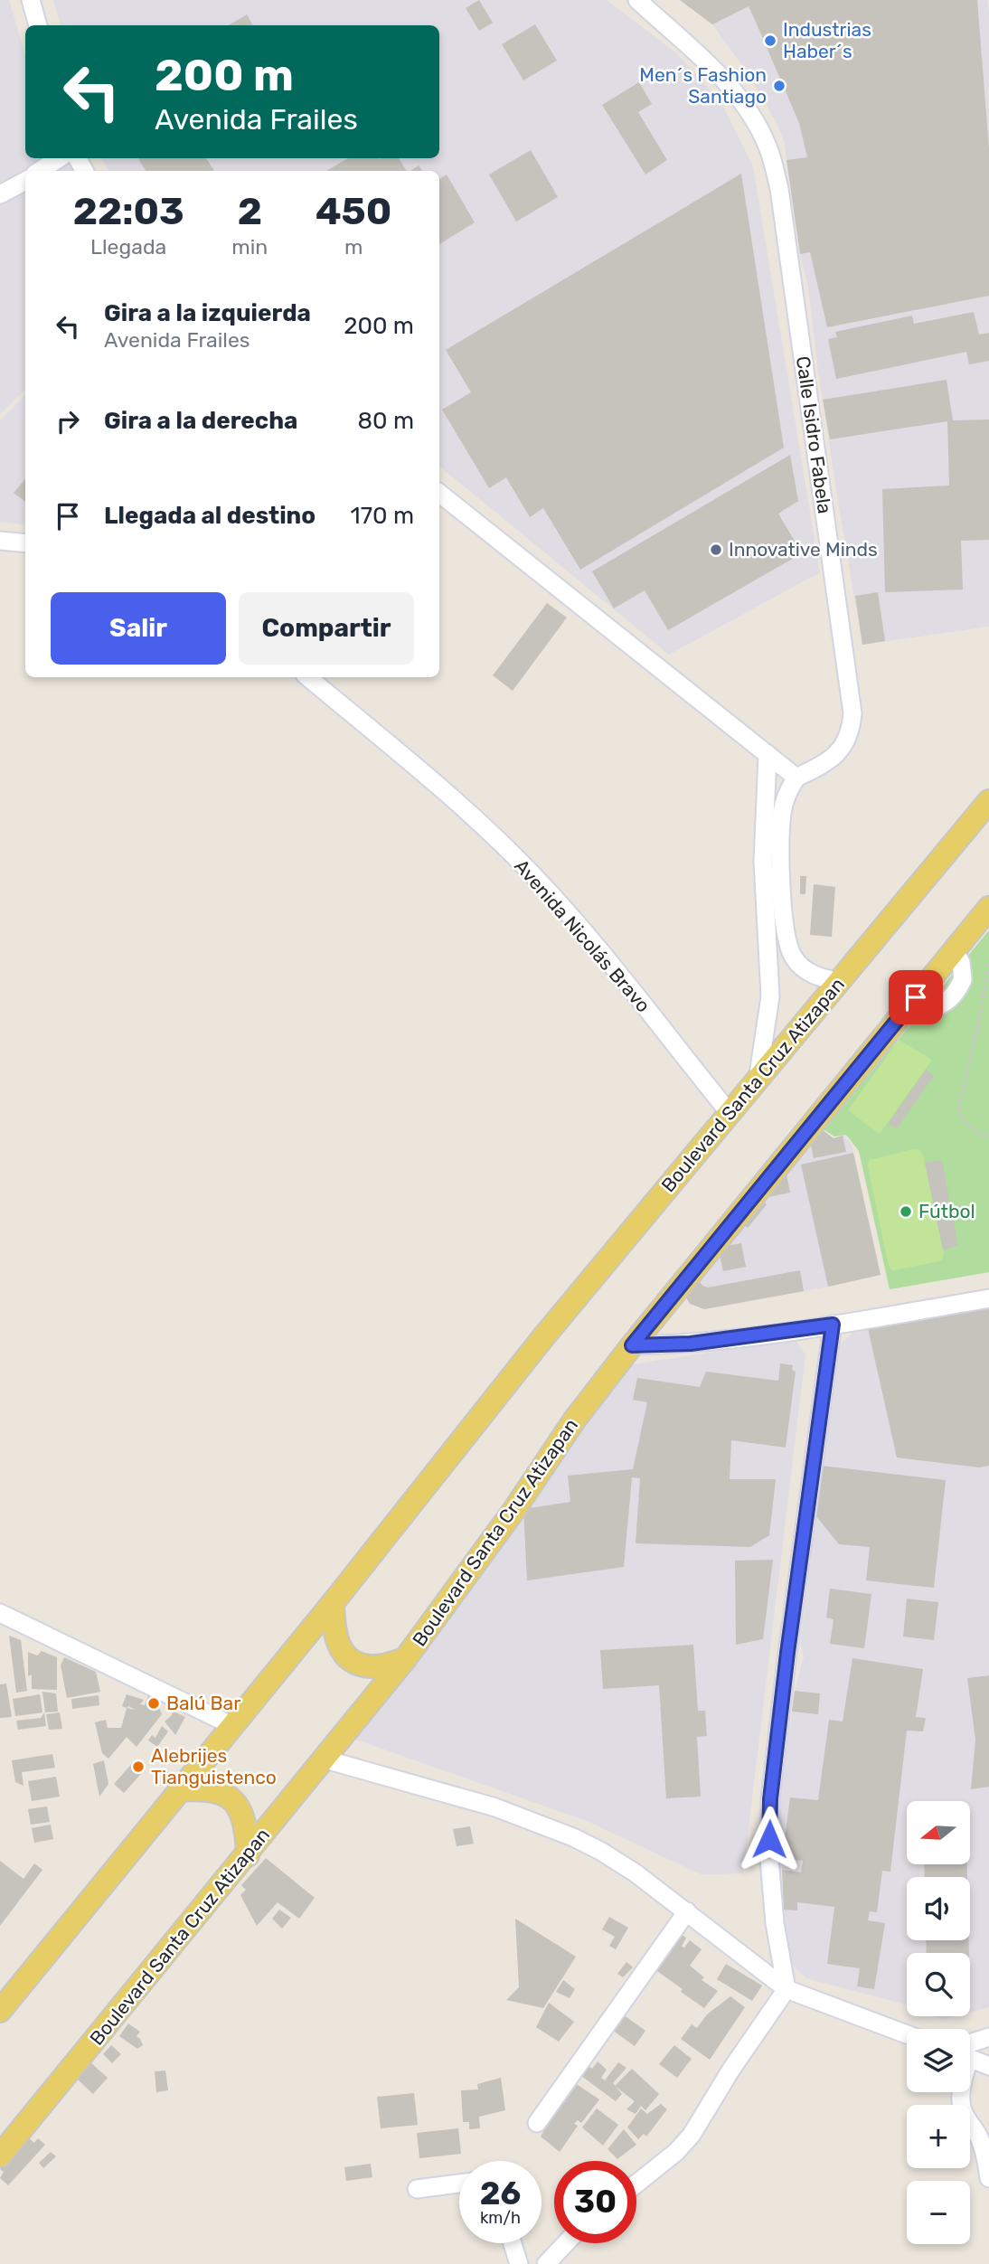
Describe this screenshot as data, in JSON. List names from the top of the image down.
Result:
{
  "streets": {
    "main road": ["Boulevard Santa Cruz Atizapan"],
    "street": ["Calle Isidro Fabela", "Avenida Nicolás Bravo"]
  },
  "crossings": [
    ["Avenida Nicolás Bravo", "Boulevard Santa Cruz Atizapan"]
  ],
  "places": [
    "Industrias Haber´s",
    "Men´s Fashion Santiago",
    "Innovative Minds",
    "Fútbol",
    "Balú Bar",
    "Alebrijes Tianguistenco"
  ],
  "north": "left",
  "page": {
    "turn": ["200 m", "Avenida Frailes"],
    "eta": [
      "22:03",
      "Llegada",
      "2",
      "min",
      "450",
      "m"
    ],
    "list": [
      {
        "name": "Gira a la izquierda",
        "note": "Avenida Frailes",
        "value": "200 m"
      },
      {
        "name": "Gira a la derecha",
        "value": "80 m"
      },
      {
        "name": "Llegada al destino",
        "value": "170 m"
      }
    ],
    "buttons": ["Salir", "Compartir"],
    "map_buttons": ["+", "−"],
    "speed": "26 km/h",
    "limit": "30"
  }
}
